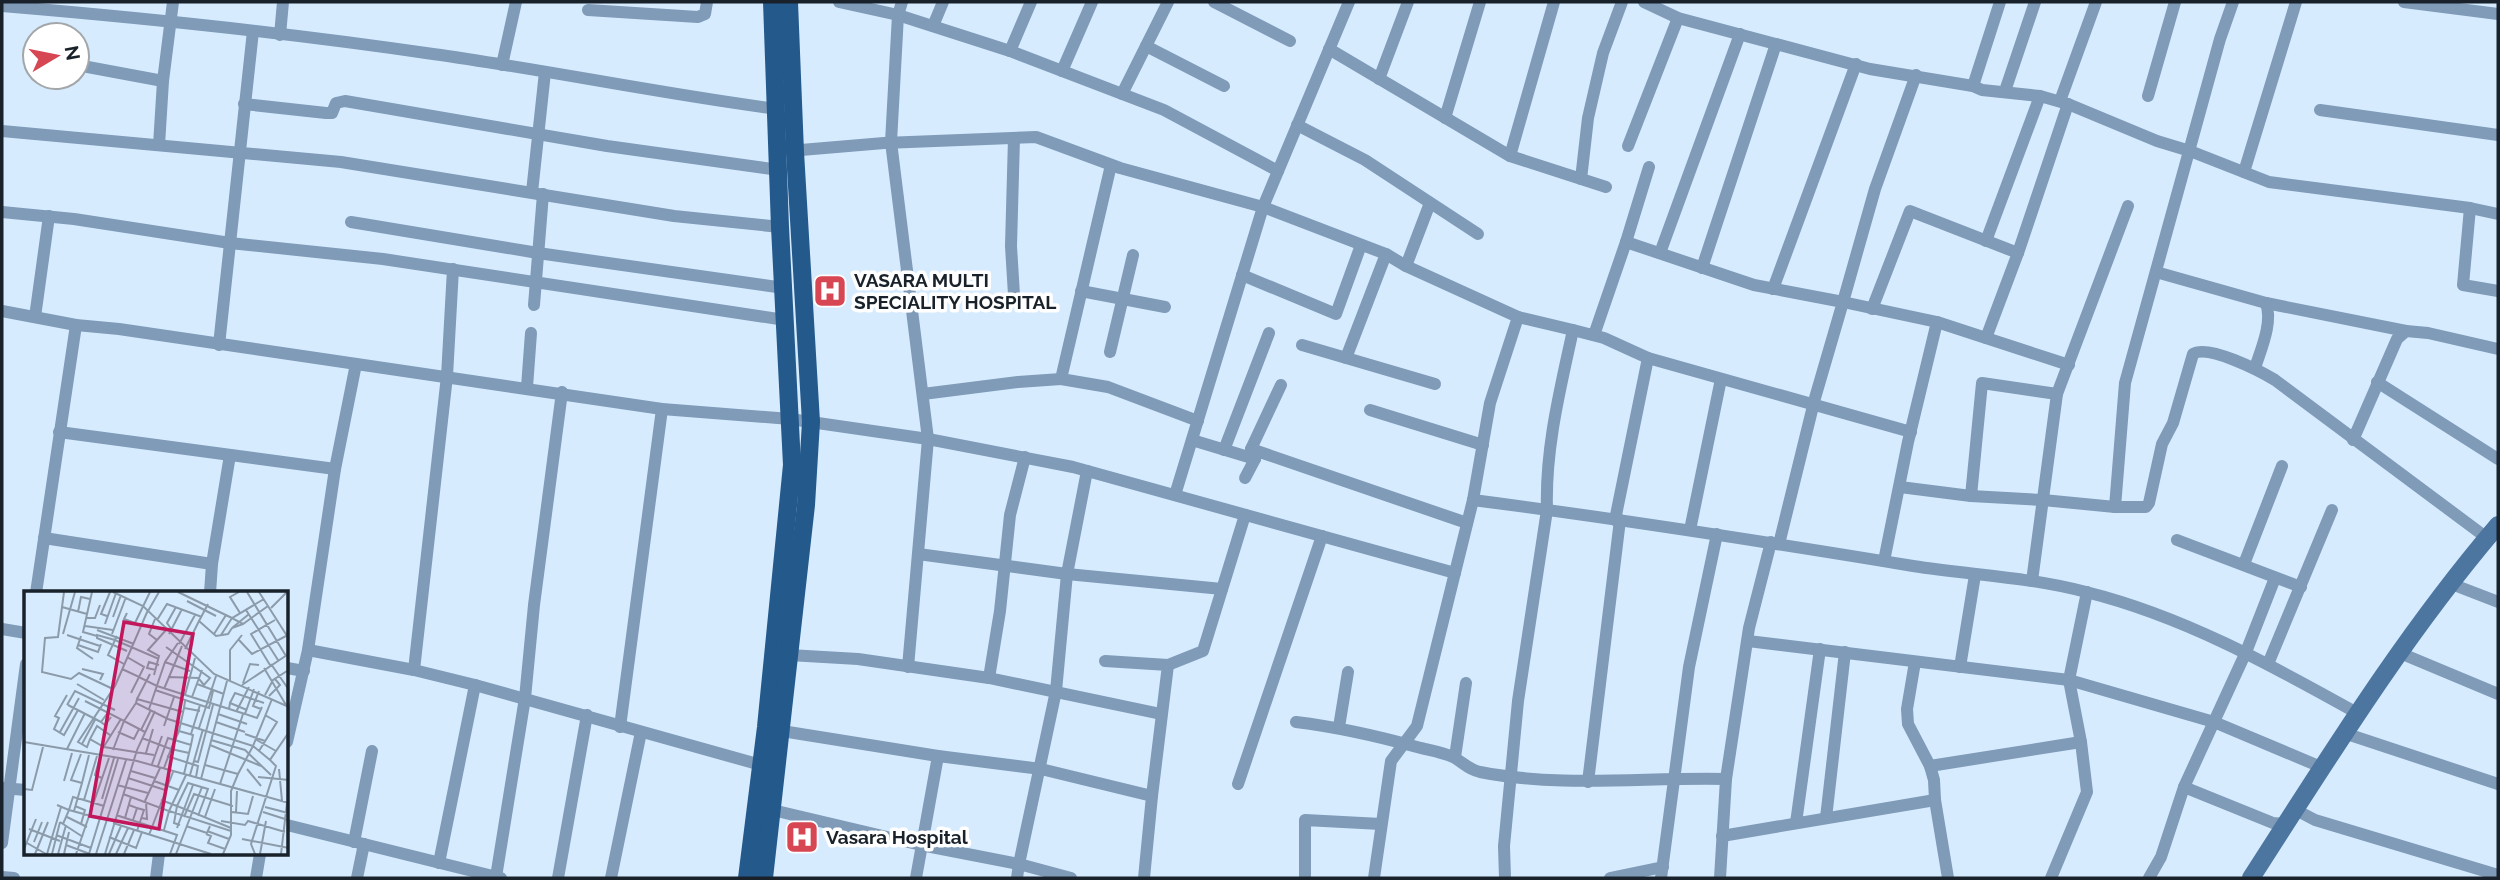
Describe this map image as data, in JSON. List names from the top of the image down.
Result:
{
  "places": {
    "hospital": ["VASARA MULTI SPECIALITY HOSPITAL", "Vasara Hospital"]
  },
  "north": "right"
}
